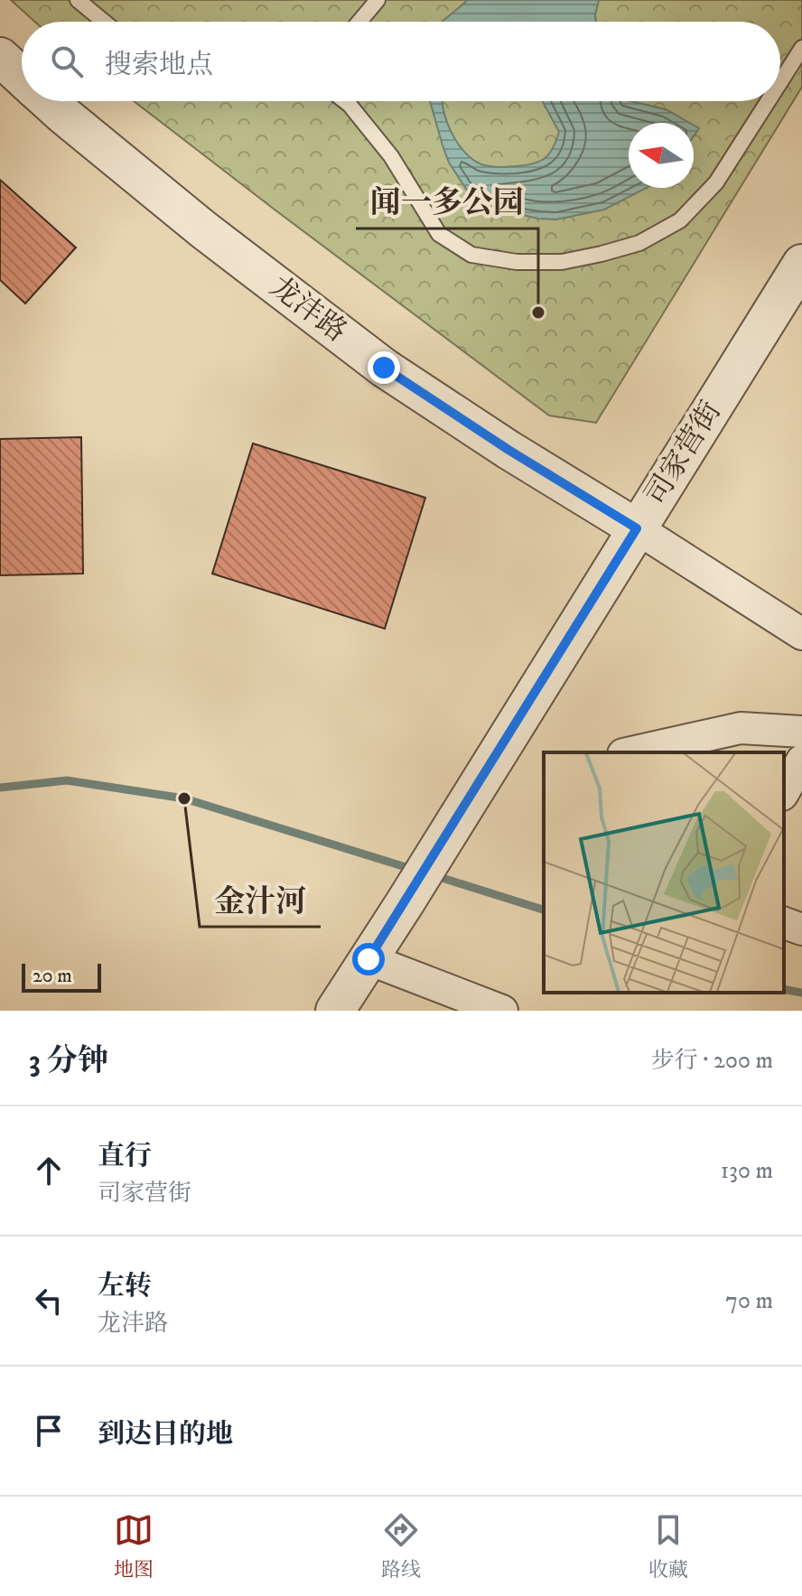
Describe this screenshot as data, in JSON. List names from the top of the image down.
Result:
{
  "streets": {
    "street": ["龙沣路", "司家营街"]
  },
  "crossings": [
    ["龙沣路", "司家营街"]
  ],
  "places": ["闻一多公园", "金汁河"],
  "scale_bar": "20 m",
  "north": "left",
  "page": {
    "search": "搜索地点",
    "scale": "20 m",
    "heading": ["3 分钟", "步行 · 200 m"],
    "list": [
      ["直行", "司家营街", "130 m"],
      ["左转", "龙沣路", "70 m"],
      "到达目的地"
    ],
    "nav": ["地图", "路线", "收藏"]
  }
}
